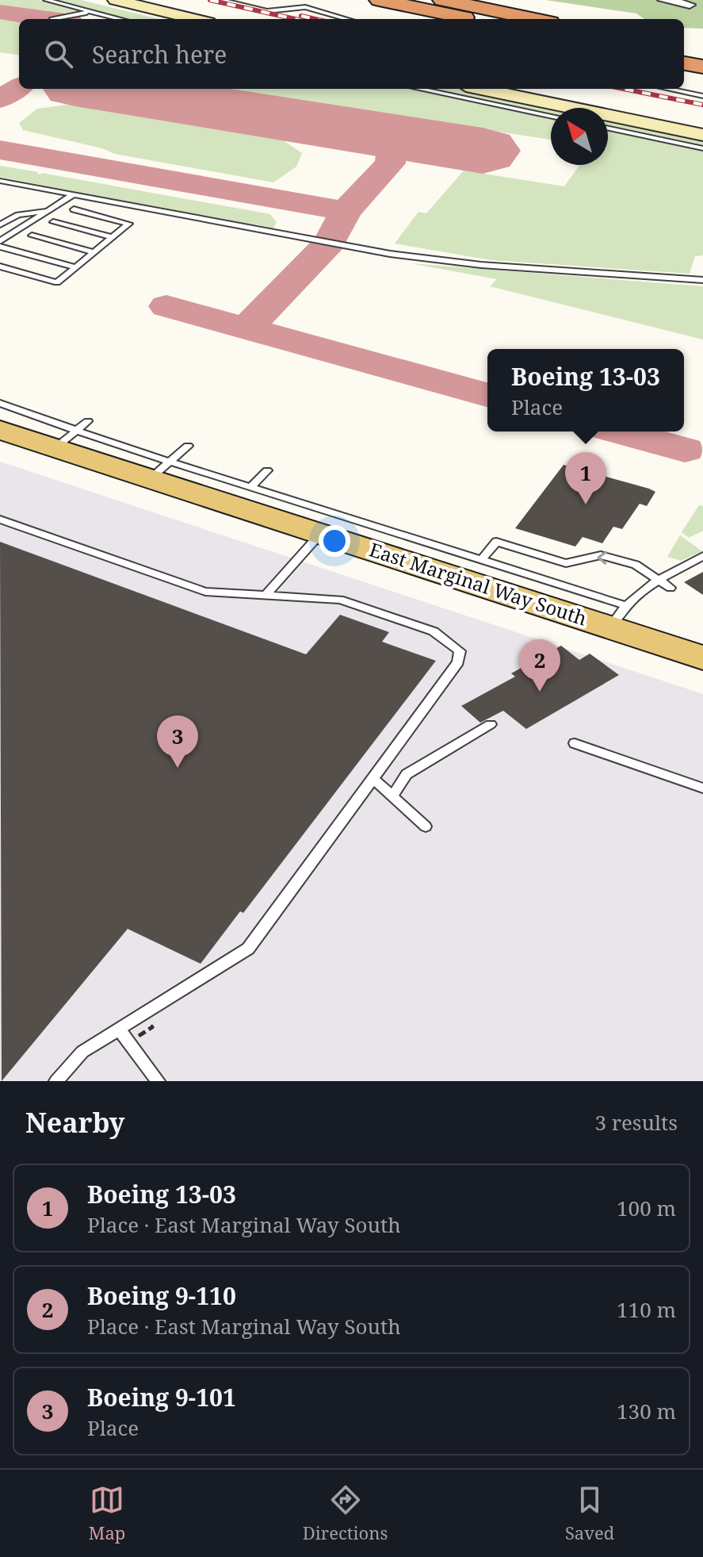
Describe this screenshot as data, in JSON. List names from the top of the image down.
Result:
{
  "streets": {
    "main road": ["East Marginal Way South"]
  },
  "north": "top left",
  "page": {
    "search": "Search here",
    "popup": ["Boeing 13-03", "Place"],
    "pins": ["1", "2", "3"],
    "heading": ["Nearby", "3 results"],
    "list": [
      {
        "mark": "1",
        "name": "Boeing 13-03",
        "note": "Place · East Marginal Way South",
        "value": "100 m"
      },
      {
        "mark": "2",
        "name": "Boeing 9-110",
        "note": "Place · East Marginal Way South",
        "value": "110 m"
      },
      {
        "mark": "3",
        "name": "Boeing 9-101",
        "note": "Place",
        "value": "130 m"
      }
    ],
    "nav": ["Map", "Directions", "Saved"]
  }
}
